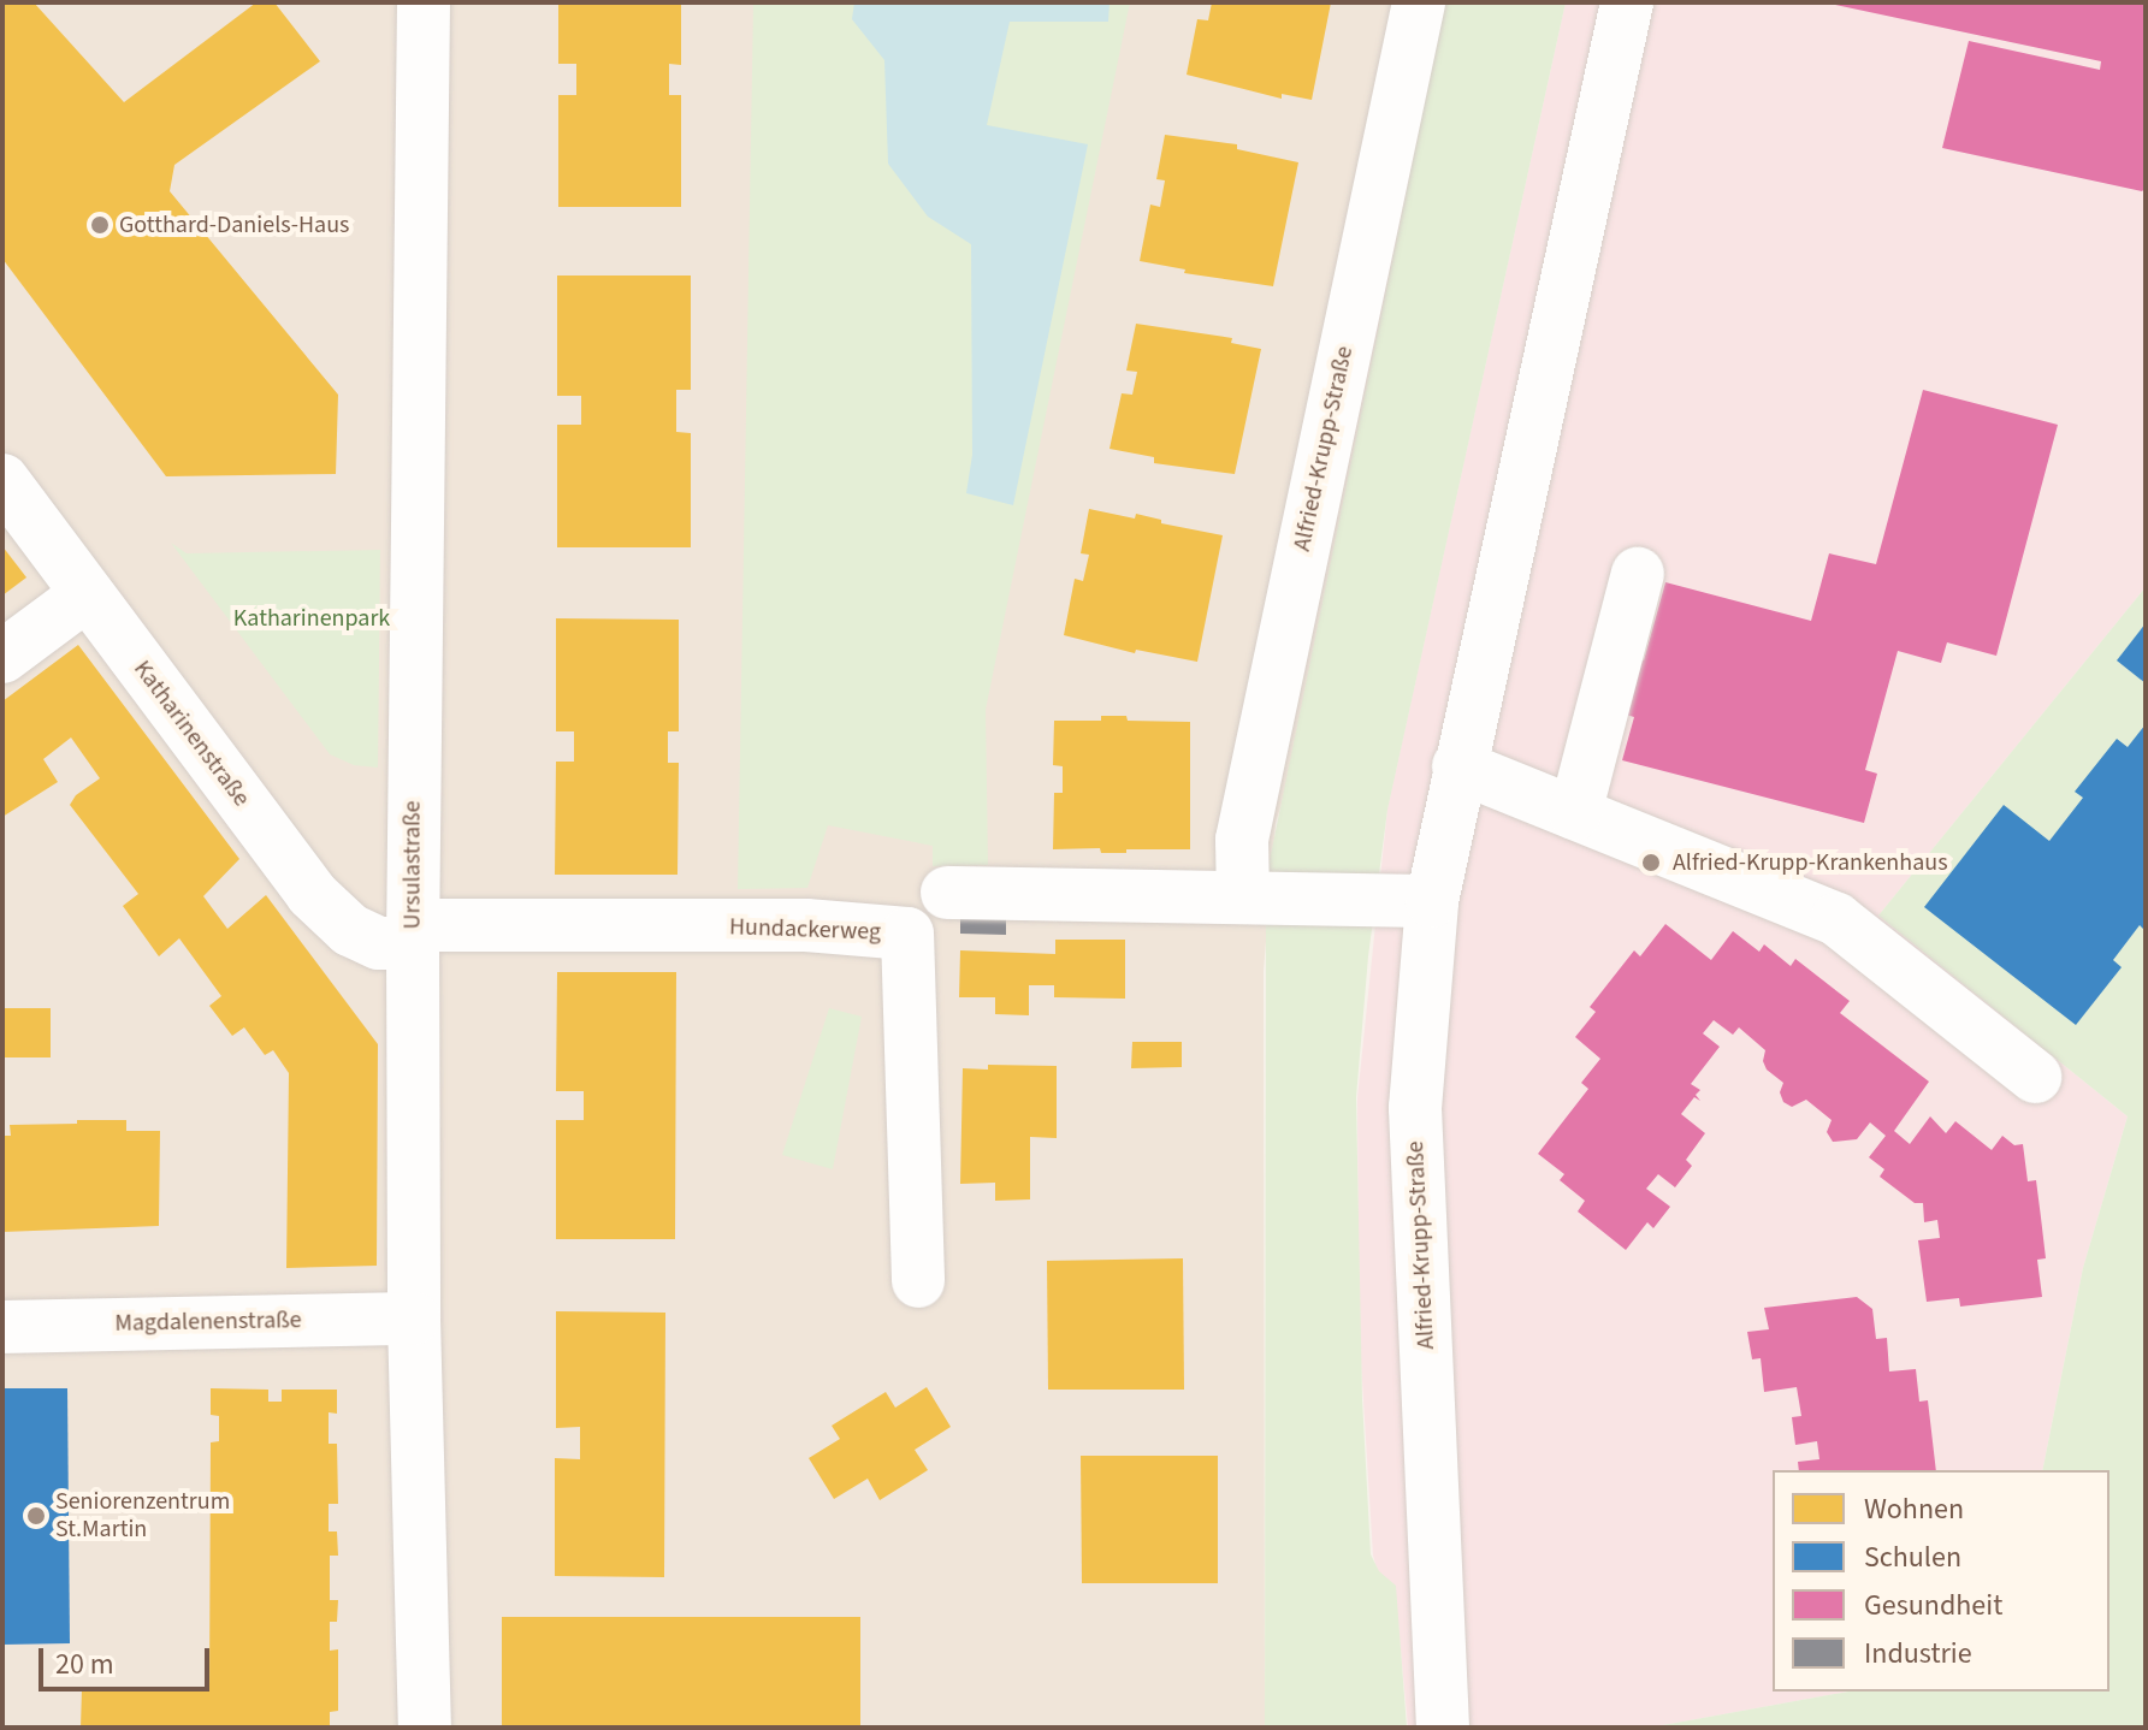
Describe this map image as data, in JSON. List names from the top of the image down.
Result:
{
  "streets": {
    "street": [
      "Alfried-Krupp-Straße",
      "Katharinenstraße",
      "Ursulastraße",
      "Hundackerweg",
      "Magdalenenstraße"
    ]
  },
  "crossings": [
    ["Katharinenstraße", "Ursulastraße"],
    ["Katharinenstraße", "Hundackerweg"],
    ["Ursulastraße", "Hundackerweg"],
    ["Ursulastraße", "Magdalenenstraße"]
  ],
  "parks": ["Katharinenpark"],
  "places": ["Gotthard-Daniels-Haus", "Alfried-Krupp-Krankenhaus", "Seniorenzentrum St.Martin"],
  "legend": [
    "Wohnen",
    "Schulen",
    "Gesundheit",
    "Industrie"
  ],
  "scale_bar": "20 m"
}
